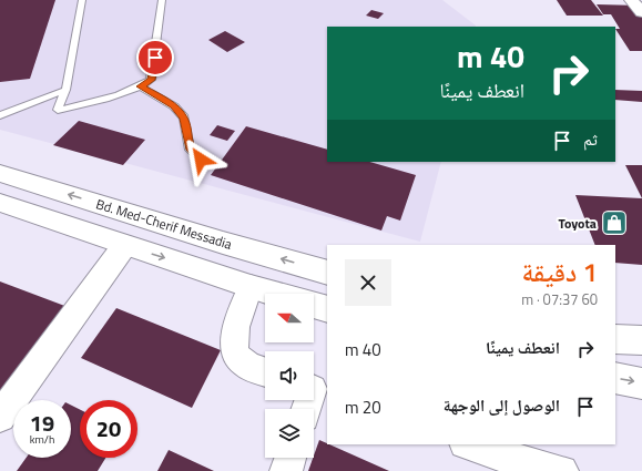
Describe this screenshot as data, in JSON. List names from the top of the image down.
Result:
{
  "streets": {
    "highway": ["Bd. Med-Cherif Messadia"]
  },
  "places": {
    "shop": ["Toyota"]
  },
  "north": "left",
  "page": {
    "turn": ["40 m", "انعطف يمينًا"],
    "then": "ثم",
    "heading": ["1 دقيقة", "60 m · 07:37"],
    "list": [
      {
        "name": "انعطف يمينًا",
        "value": "40 m"
      },
      {
        "name": "الوصول إلى الوجهة",
        "value": "20 m"
      }
    ],
    "speed": "19 km/h",
    "limit": "20"
  }
}
